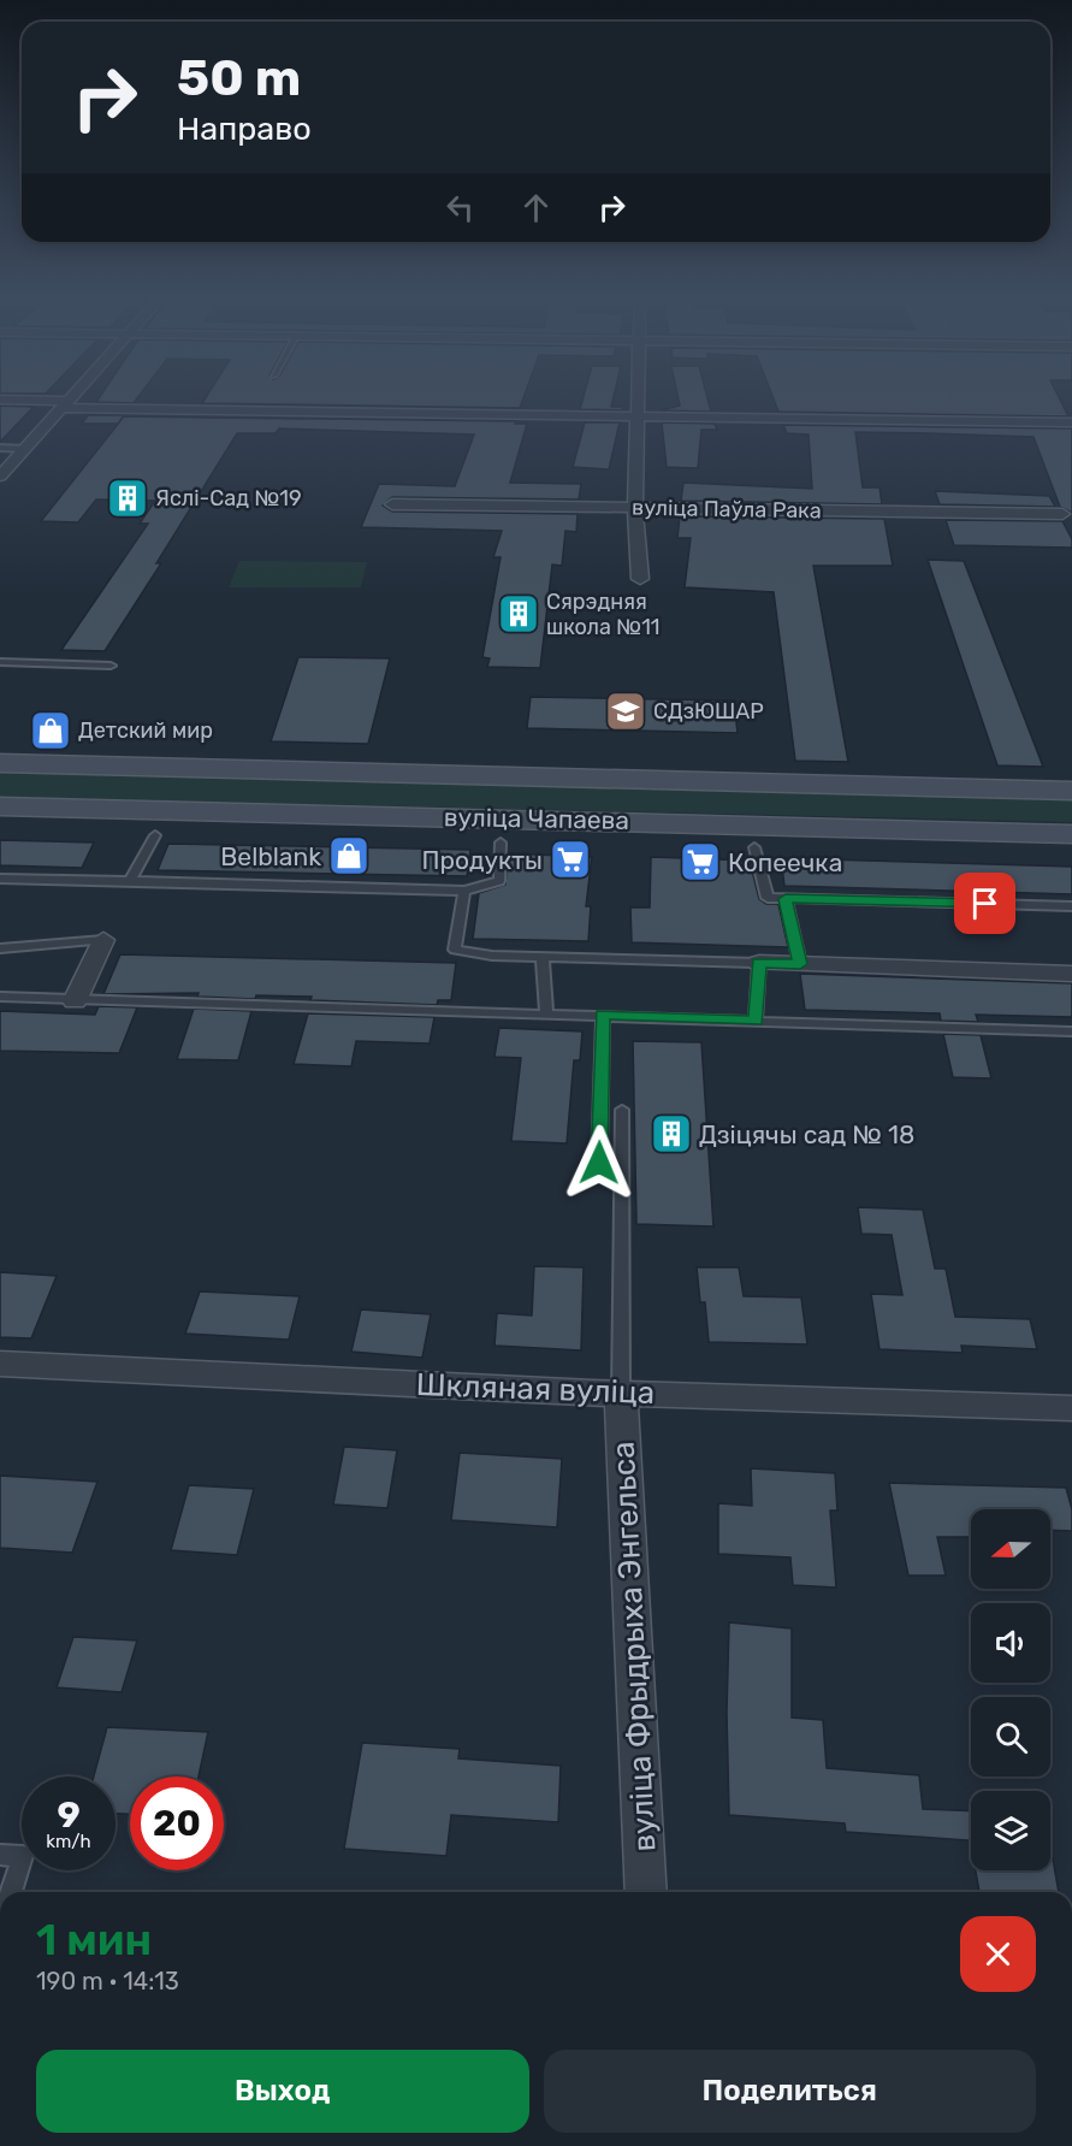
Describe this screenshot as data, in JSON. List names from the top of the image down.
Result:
{
  "streets": {
    "main road": ["вуліца Чапаева"],
    "street": ["вуліца Паўла Рака", "Шкляная вуліца", "вуліца Фрыдрыха Энгельса"]
  },
  "crossings": [
    ["Шкляная вуліца", "вуліца Фрыдрыха Энгельса"]
  ],
  "places": {
    "building": ["Яслі-Сад №19", "Сярэдняя школа №11", "Дзіцячы сад № 18"],
    "school or university": ["СДзЮШАР"],
    "shop": ["Детский мир", "Belblank"],
    "supermarket": ["Продукты", "Копеечка"]
  },
  "north": "left",
  "page": {
    "turn": ["50 m", "Направо"],
    "speed": "9 km/h",
    "limit": "20",
    "heading": ["1 мин", "190 m · 14:13"],
    "buttons": ["Выход", "Поделиться"]
  }
}
